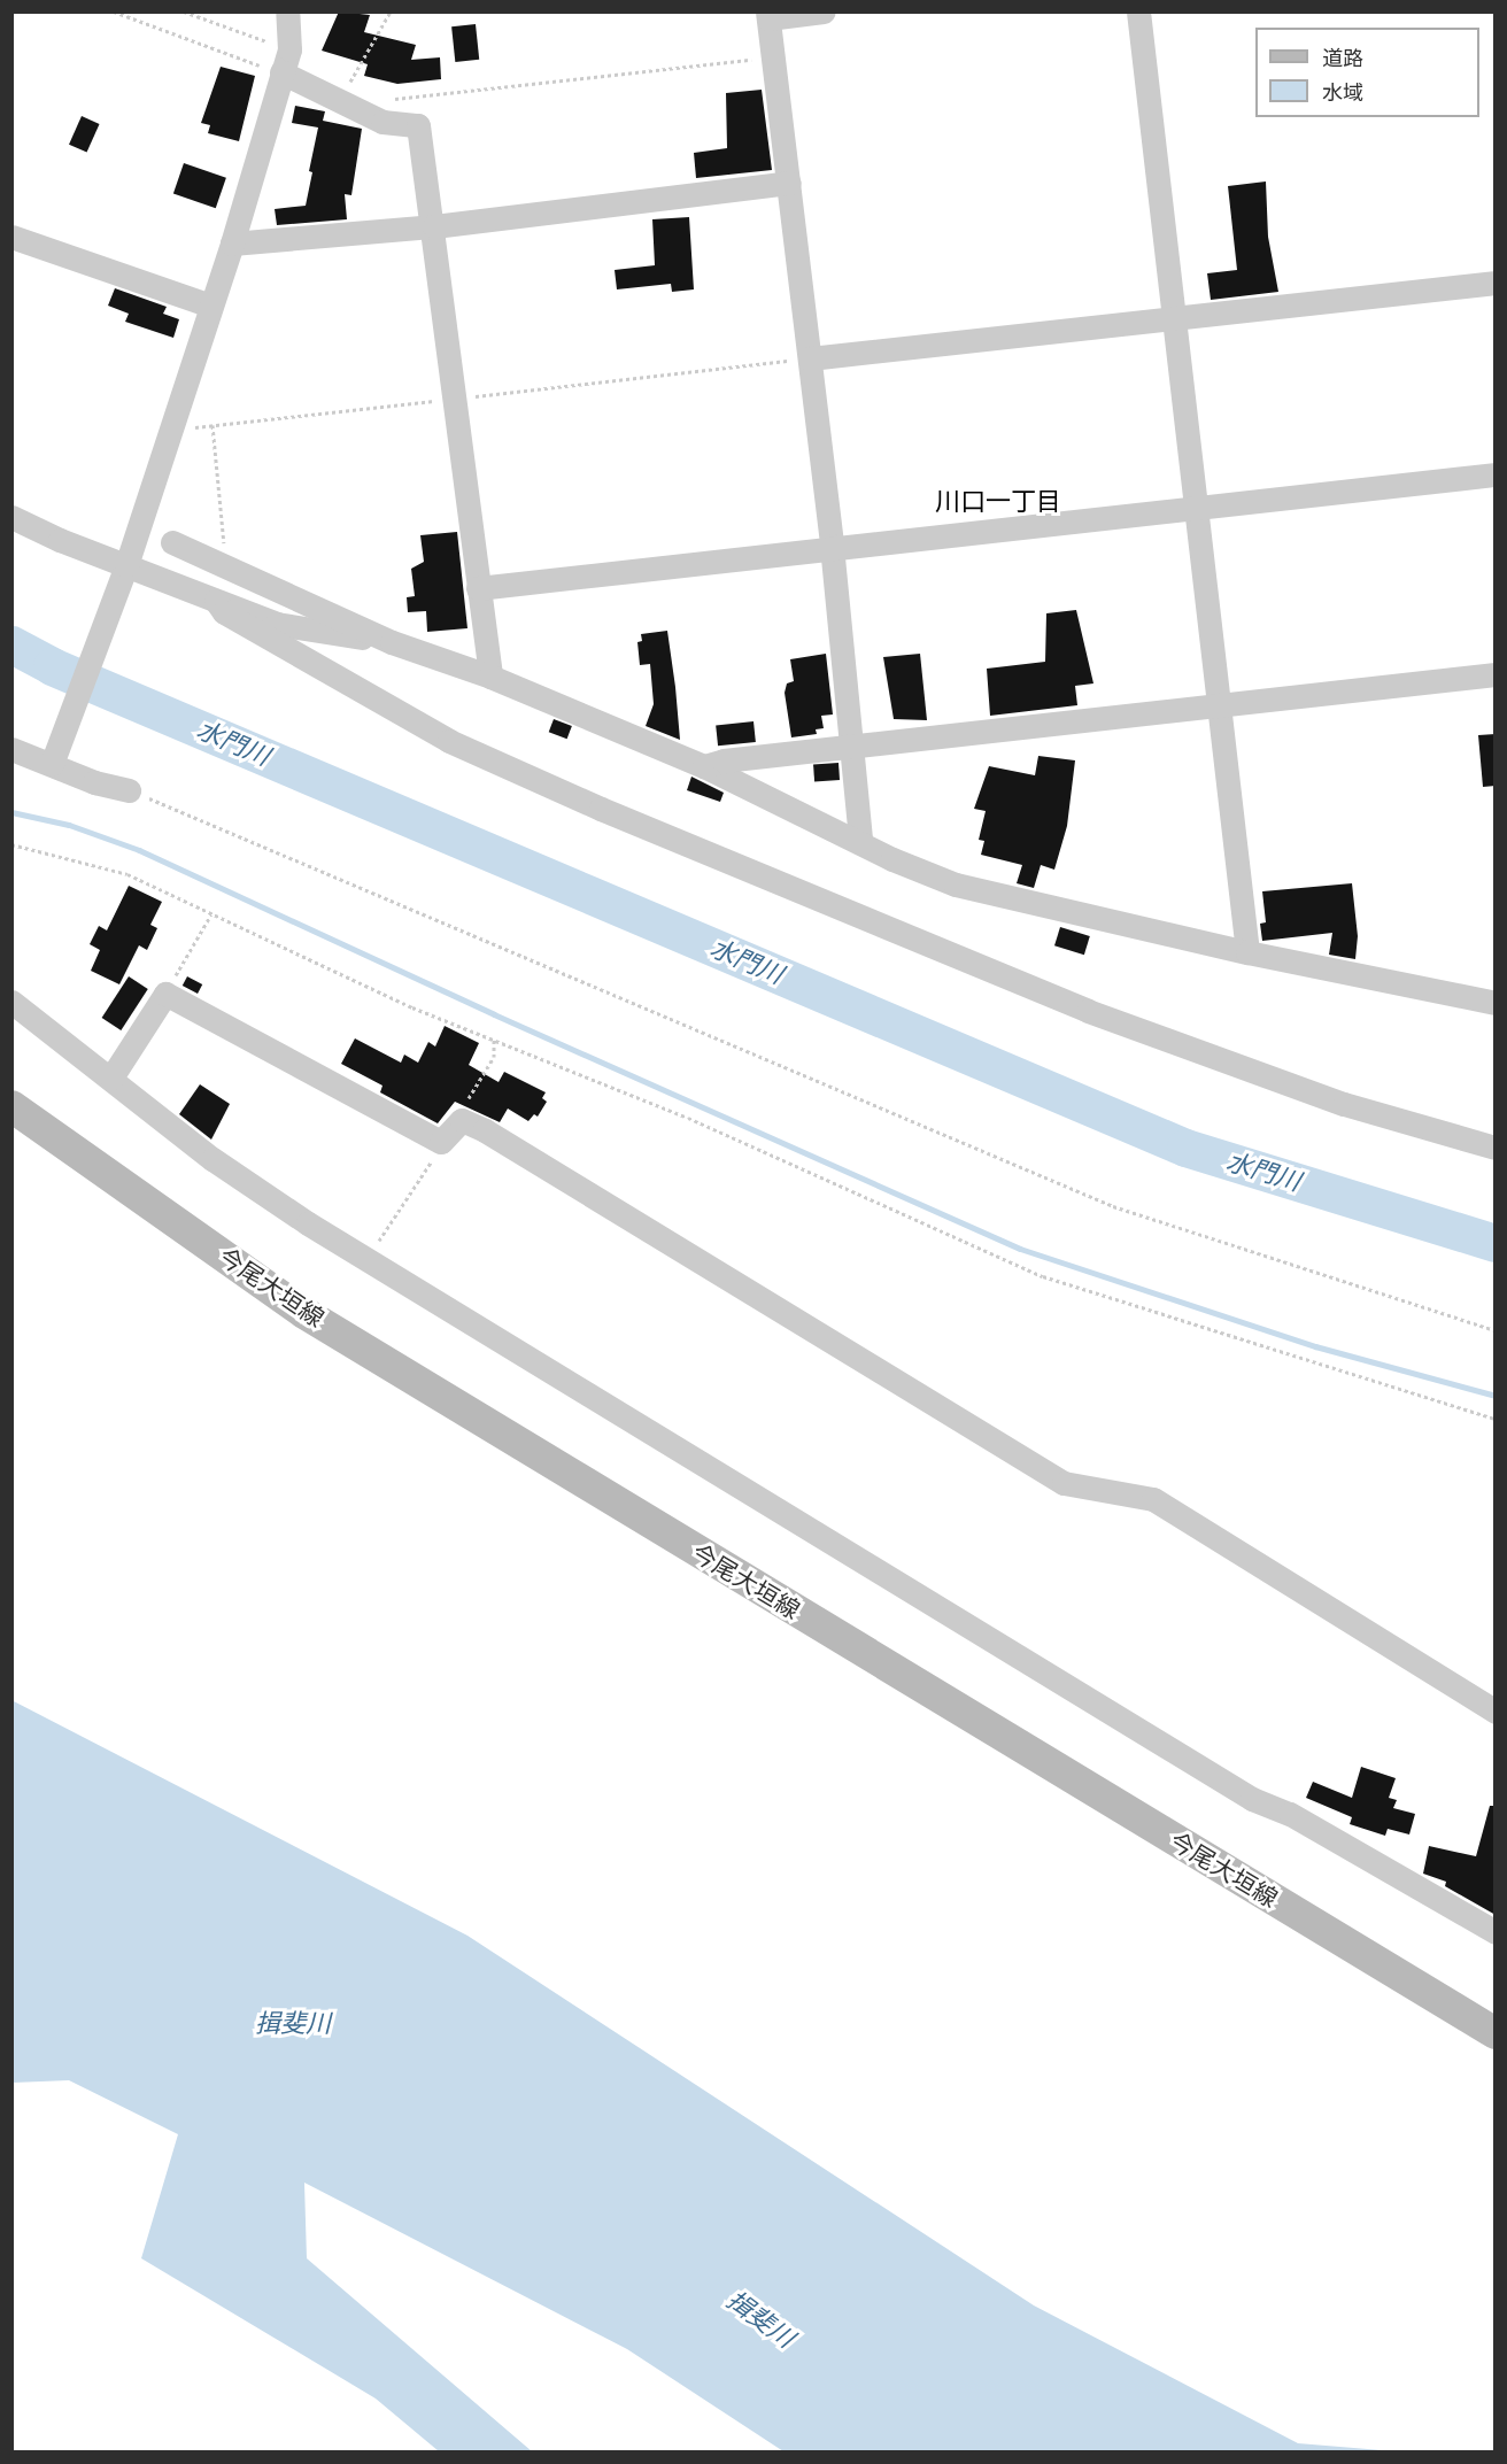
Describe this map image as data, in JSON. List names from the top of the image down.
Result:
{
  "streets": {
    "main road": ["今尾大垣線"]
  },
  "districts": ["川口一丁目"],
  "water": ["水門川", "揖斐川"],
  "legend": ["道路", "水域"]
}
